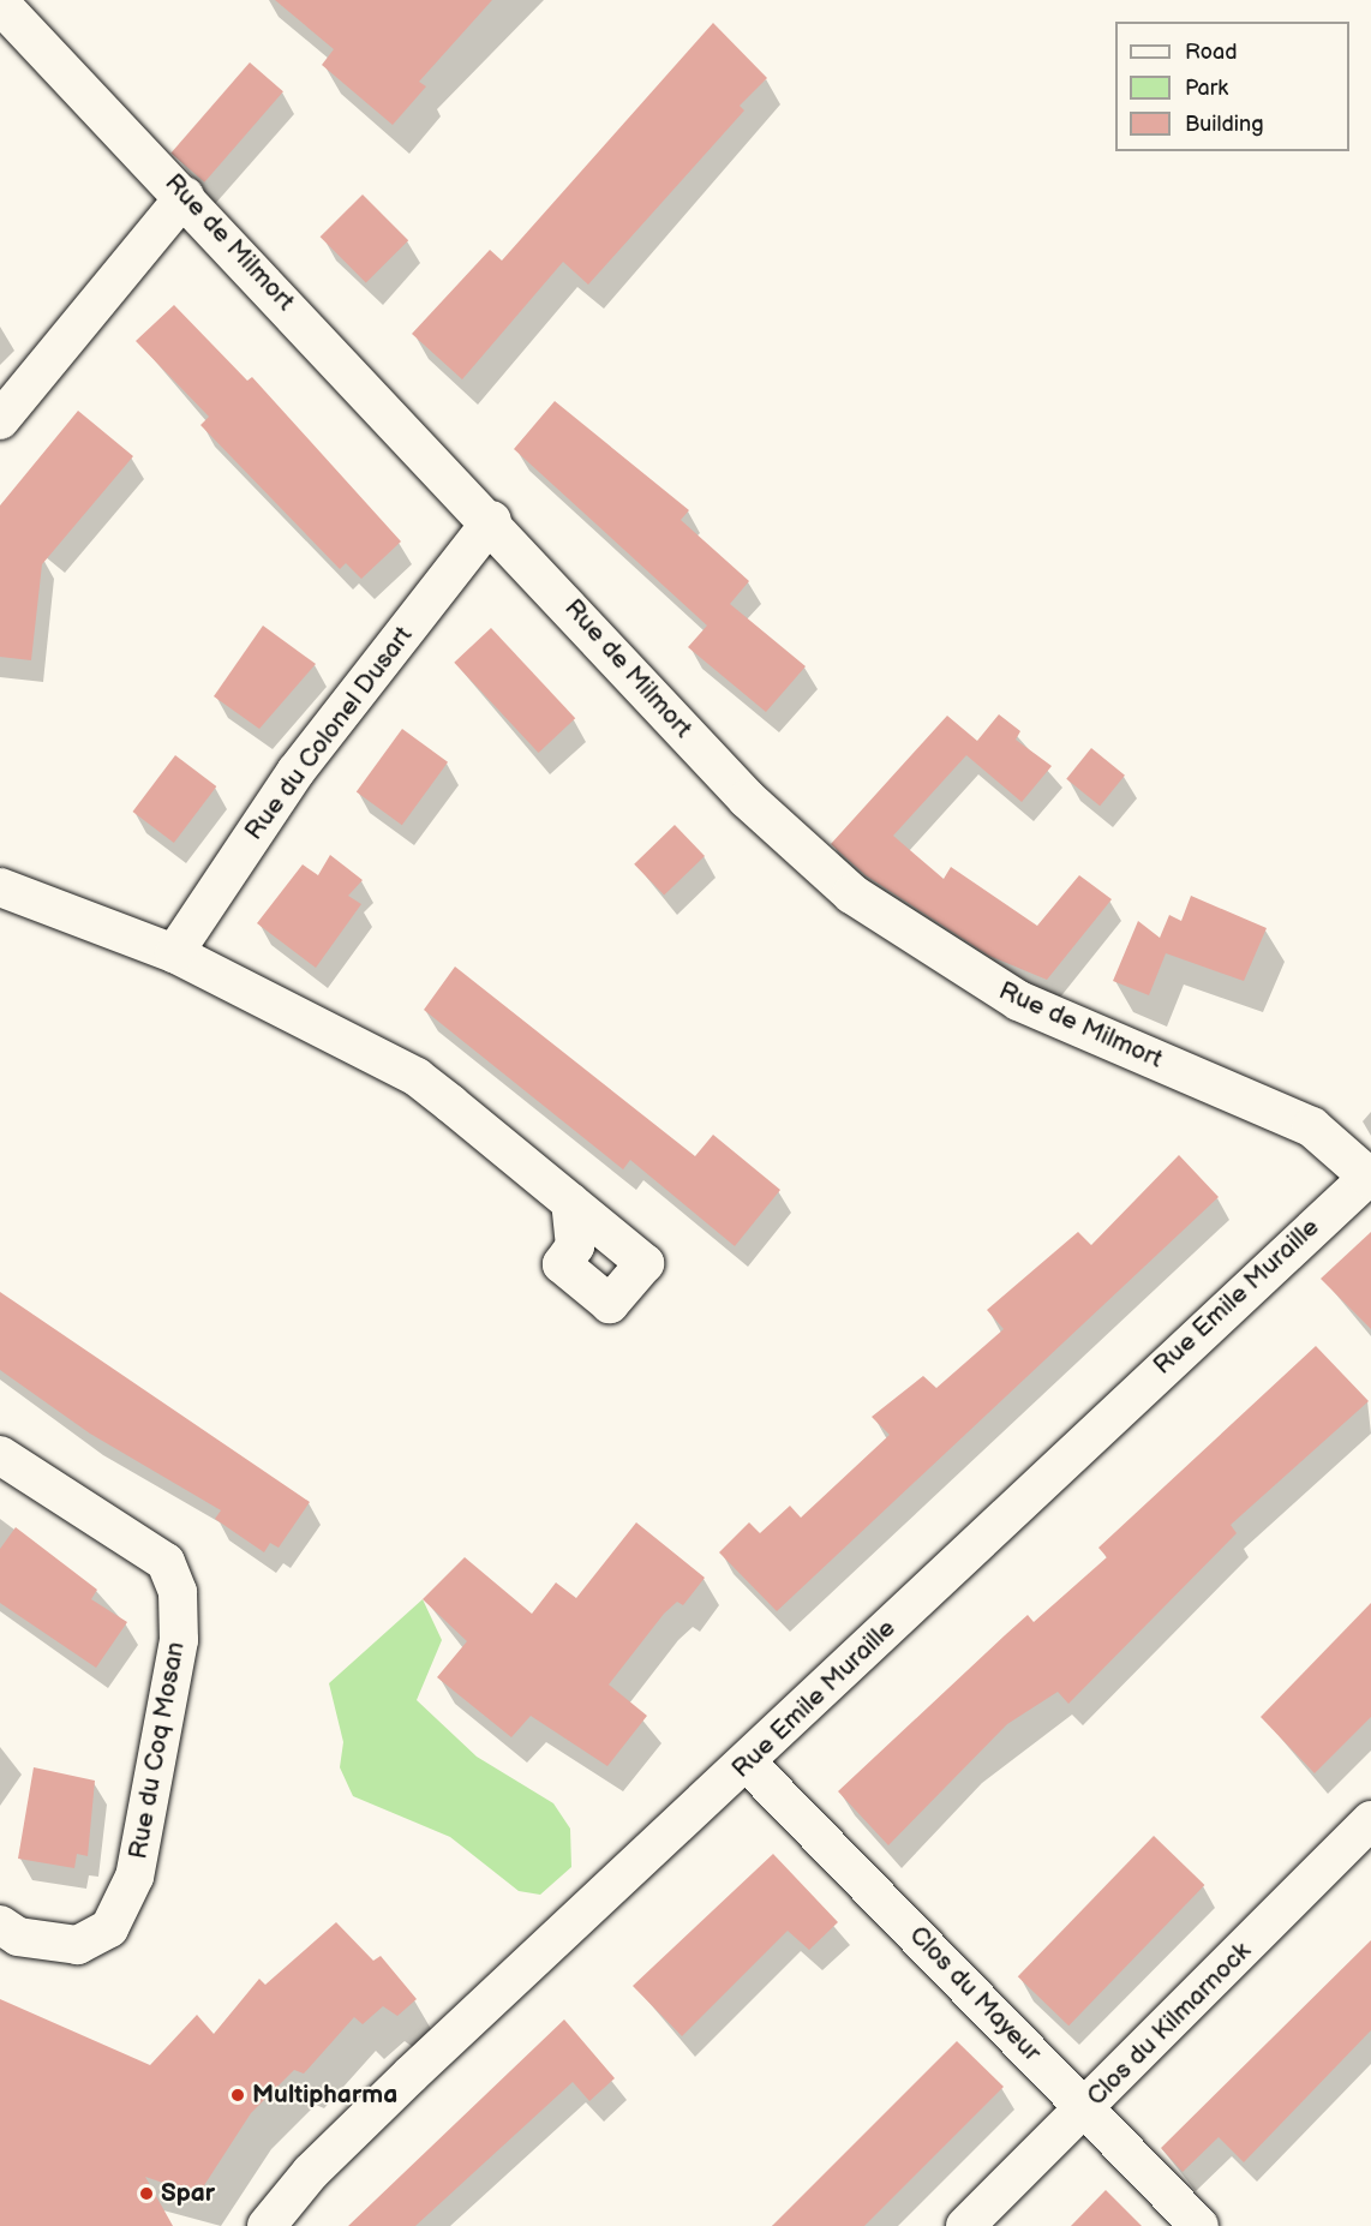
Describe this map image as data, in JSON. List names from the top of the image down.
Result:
{
  "streets": {
    "street": [
      "Rue de Milmort",
      "Rue du Colonel Dusart",
      "Rue Emile Muraille",
      "Rue du Coq Mosan",
      "Clos du Mayeur",
      "Clos du Kilmarnock"
    ]
  },
  "crossings": [
    ["Rue de Milmort", "Rue du Colonel Dusart"],
    ["Rue de Milmort", "Rue Emile Muraille"],
    ["Rue Emile Muraille", "Clos du Mayeur"],
    ["Clos du Mayeur", "Clos du Kilmarnock"]
  ],
  "places": ["Multipharma", "Spar"],
  "legend": ["Road", "Park", "Building"]
}
